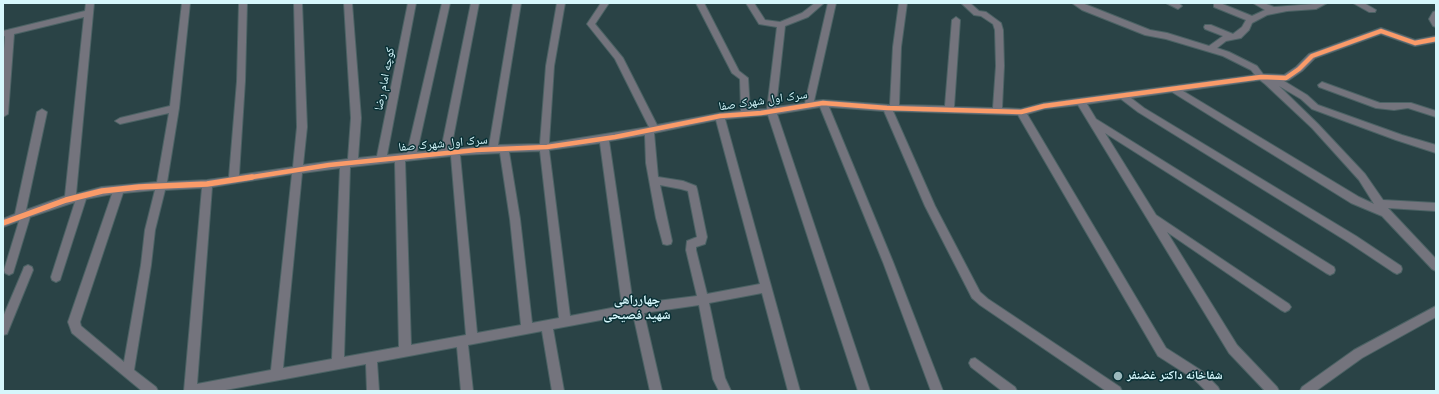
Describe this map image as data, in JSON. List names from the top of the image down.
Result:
{
  "streets": {
    "street": ["کوچه امام رضا", "سرک اول شهرک صفا"]
  },
  "crossings": [
    ["کوچه امام رضا", "سرک اول شهرک صفا"]
  ],
  "districts": ["چهارراهی شهید فصیحی"],
  "places": ["شفاخانه داکتر غضنفر"]
}
